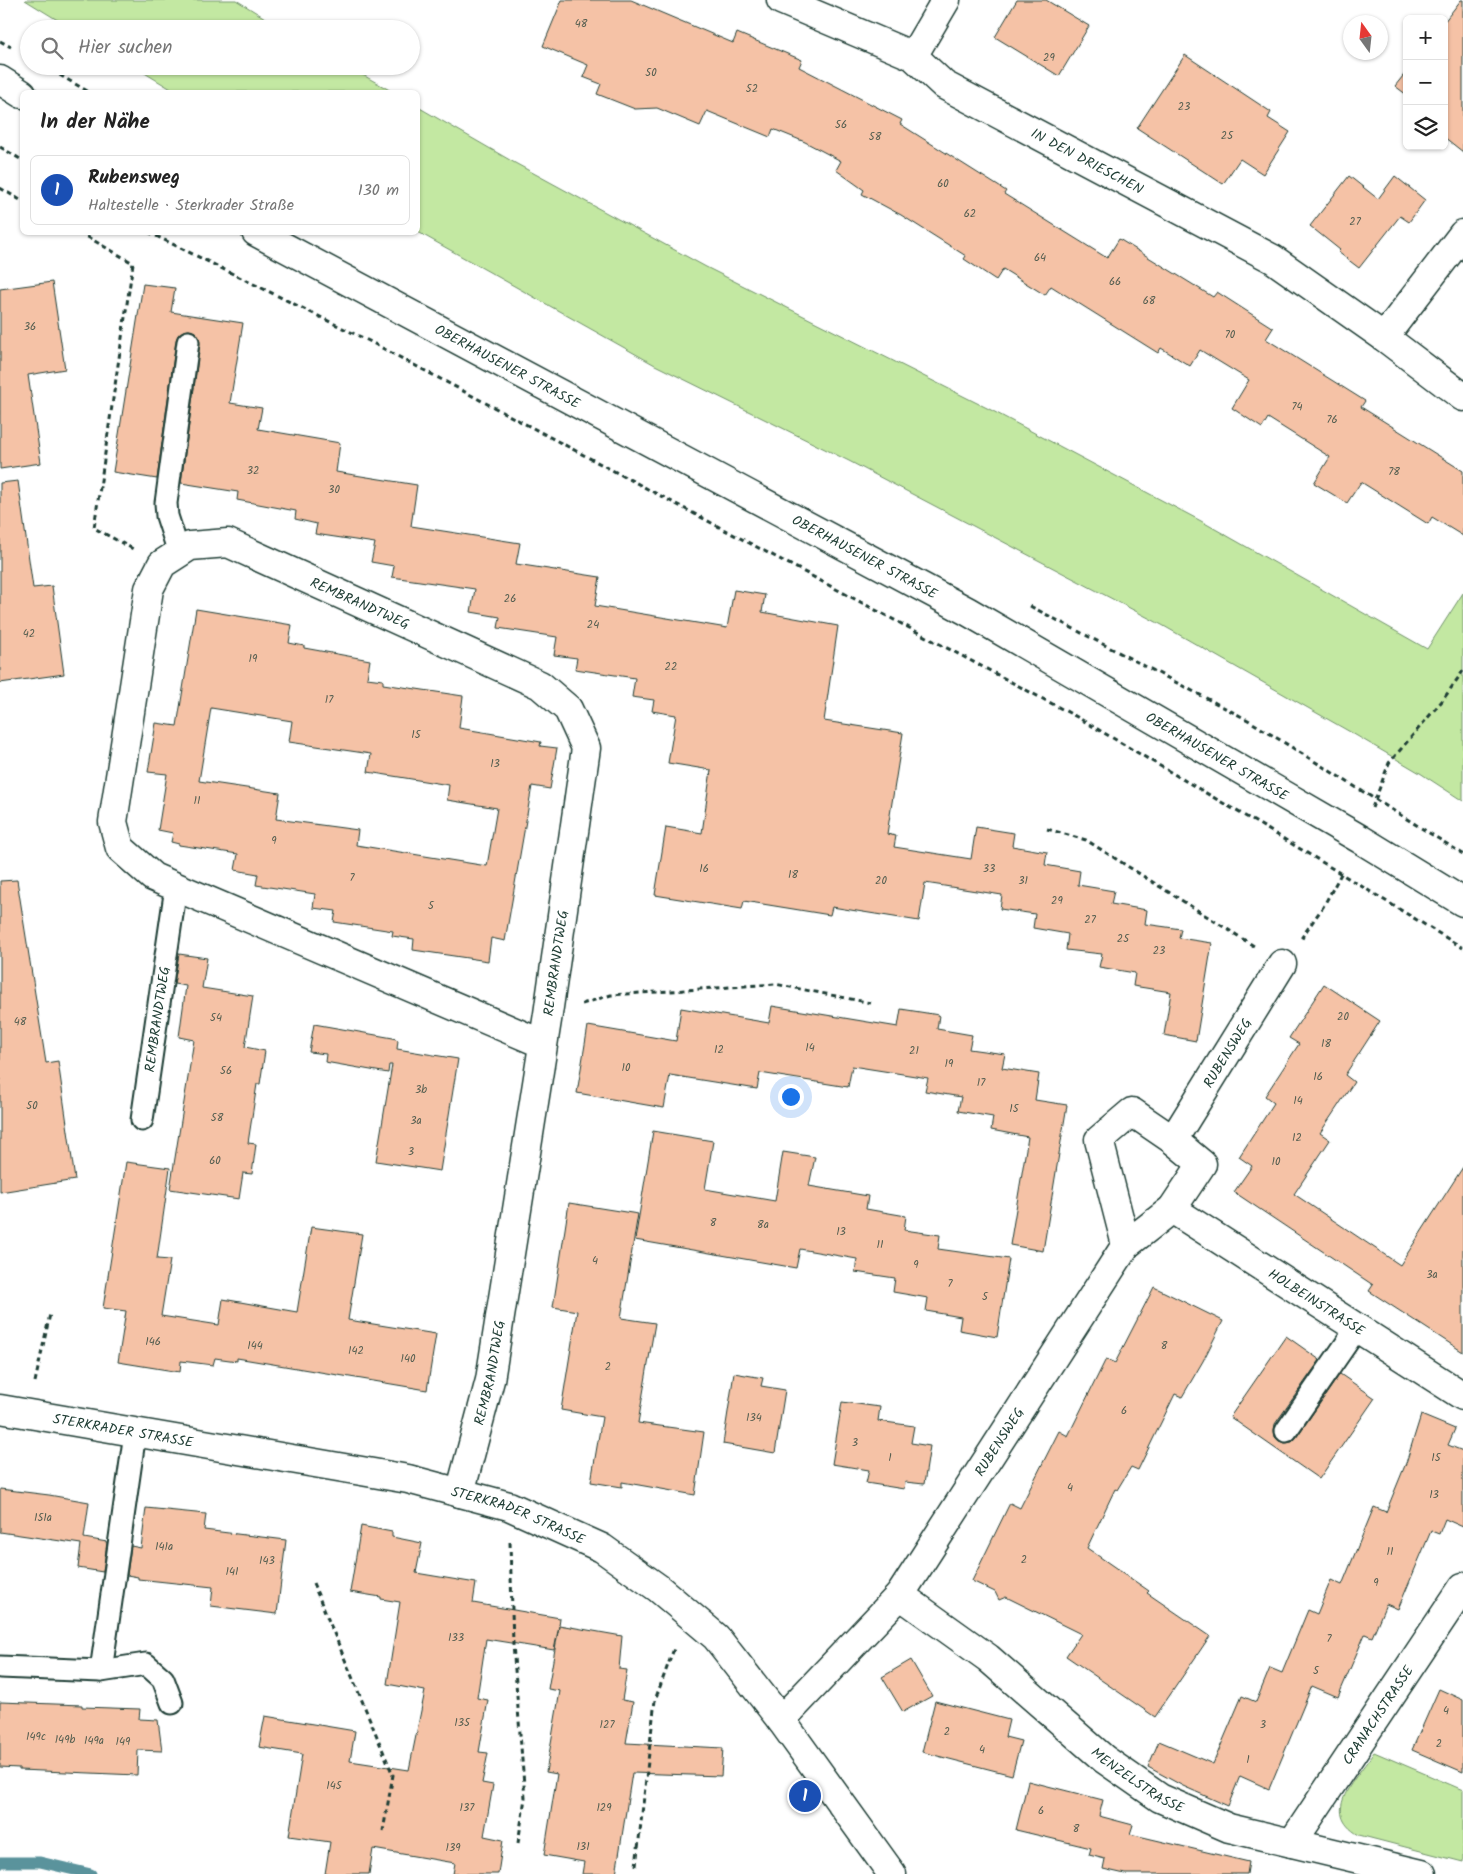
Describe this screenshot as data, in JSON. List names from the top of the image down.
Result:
{
  "streets": {
    "street": [
      "IN DEN DRIESCHEN",
      "OBERHAUSENER STRASSE",
      "REMBRANDTWEG",
      "RUBENSWEG",
      "HOLBEINSTRASSE",
      "STERKRADER STRASSE",
      "CRANACHSTRASSE",
      "MENZELSTRASSE"
    ]
  },
  "crossings": [
    ["REMBRANDTWEG", "STERKRADER STRASSE"],
    ["RUBENSWEG", "HOLBEINSTRASSE"],
    ["RUBENSWEG", "STERKRADER STRASSE"],
    ["RUBENSWEG", "MENZELSTRASSE"],
    ["CRANACHSTRASSE", "MENZELSTRASSE"]
  ],
  "house_numbers": [
    "48",
    "29",
    "50",
    "52",
    "23",
    "56",
    "25",
    "58",
    "60",
    "62",
    "27",
    "64",
    "66",
    "68",
    "36",
    "70",
    "74",
    "76",
    "32",
    "78",
    "30",
    "26",
    "24",
    "42",
    "19",
    "22",
    "17",
    "15",
    "13",
    "11",
    "9",
    "16",
    "33",
    "18",
    "7",
    "20",
    "31",
    "29",
    "5",
    "27",
    "25",
    "23",
    "20",
    "54",
    "48",
    "18",
    "14",
    "12",
    "21",
    "19",
    "10",
    "56",
    "16",
    "17",
    "3b",
    "14",
    "50",
    "15",
    "58",
    "3a",
    "12",
    "3",
    "60",
    "10",
    "8",
    "8a",
    "13",
    "11",
    "4",
    "9",
    "3a",
    "7",
    "5",
    "146",
    "144",
    "8",
    "142",
    "140",
    "2",
    "6",
    "134",
    "3",
    "1",
    "15",
    "4",
    "13",
    "151a",
    "141a",
    "11",
    "2",
    "143",
    "141",
    "9",
    "133",
    "7",
    "5",
    "4",
    "135",
    "127",
    "3",
    "2",
    "149c",
    "149b",
    "149a",
    "149",
    "2",
    "4",
    "1",
    "145",
    "137",
    "129",
    "6",
    "8",
    "131",
    "139"
  ],
  "north": "top",
  "page": {
    "map_buttons": ["+", "−"],
    "search": "Hier suchen",
    "heading": "In der Nähe",
    "list": [
      {
        "mark": "1",
        "name": "Rubensweg",
        "note": "Haltestelle · Sterkrader Straße",
        "value": "130 m"
      }
    ],
    "pins": "1"
  }
}
